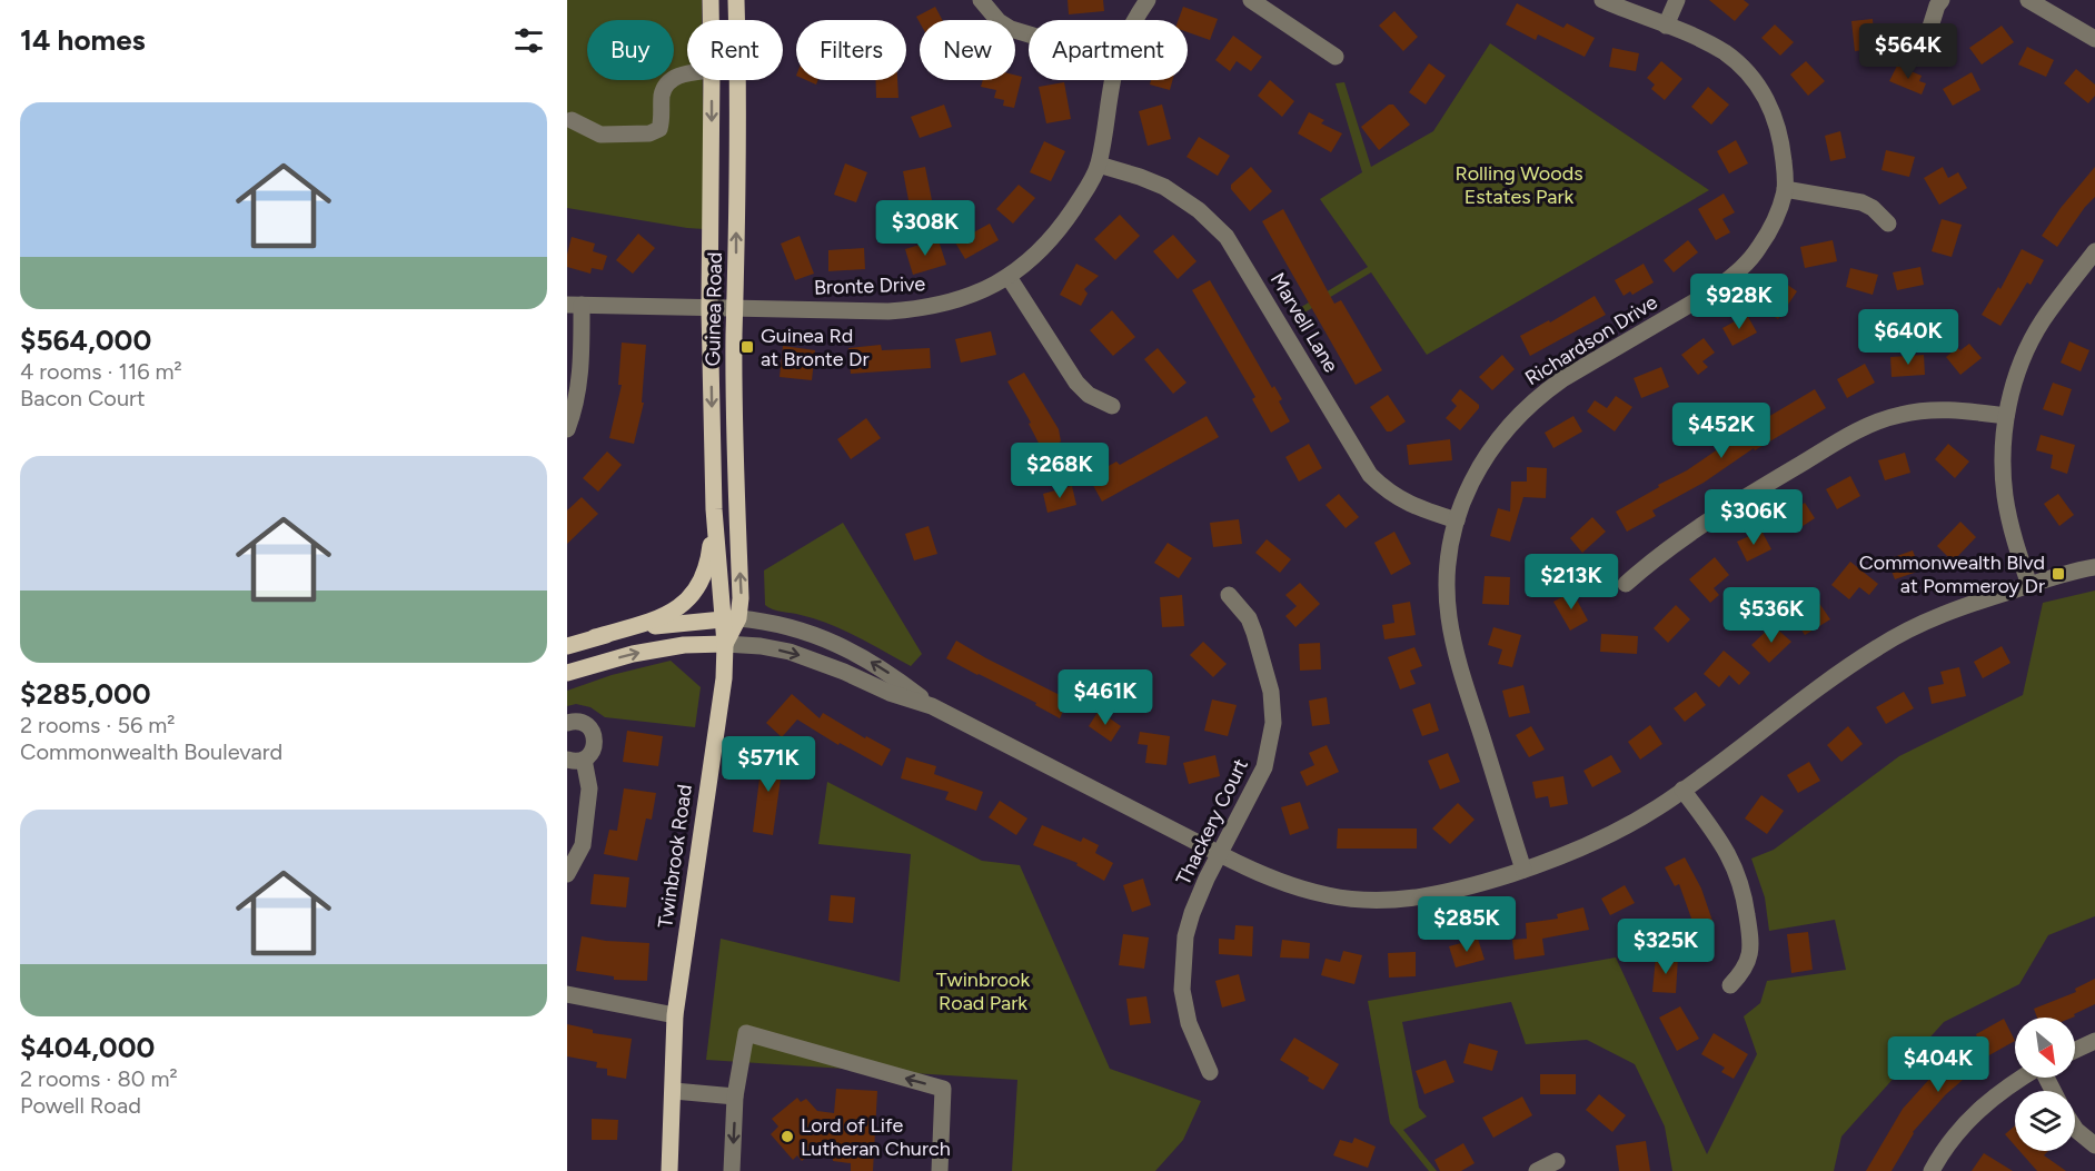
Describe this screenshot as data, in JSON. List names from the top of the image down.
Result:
{
  "streets": {
    "main road": ["Guinea Road", "Twinbrook Road"],
    "street": [
      "Bronte Drive",
      "Marvell Lane",
      "Richardson Drive",
      "Thackery Court"
    ]
  },
  "crossings": [
    ["Bronte Drive", "Guinea Road"],
    ["Bronte Drive", "Marvell Lane"],
    ["Guinea Road", "Twinbrook Road"],
    ["Marvell Lane", "Richardson Drive"]
  ],
  "parks": ["Rolling Woods Estates Park", "Twinbrook Road Park"],
  "places": {
    "transit": ["Guinea Rd at Bronte Dr", "Commonwealth Blvd at Pommeroy Dr"],
    "other": ["Lord of Life Lutheran Church"]
  },
  "north": "bottom right",
  "page": {
    "heading": "14 homes",
    "chip": [
      "Buy",
      "Rent",
      "Filters",
      "New",
      "Apartment"
    ],
    "price": [
      "$564K",
      "$308K",
      "$928K",
      "$640K",
      "$452K",
      "$268K",
      "$306K",
      "$213K",
      "$536K",
      "$461K",
      "$571K",
      "$285K",
      "$325K",
      "$404K"
    ],
    "list": [
      {
        "name": "$564,000",
        "note": "4 rooms · 116 m² · Bacon Court"
      },
      {
        "name": "$285,000",
        "note": "2 rooms · 56 m² · Commonwealth Boulevard"
      },
      {
        "name": "$404,000",
        "note": "2 rooms · 80 m² · Powell Road"
      }
    ]
  }
}
